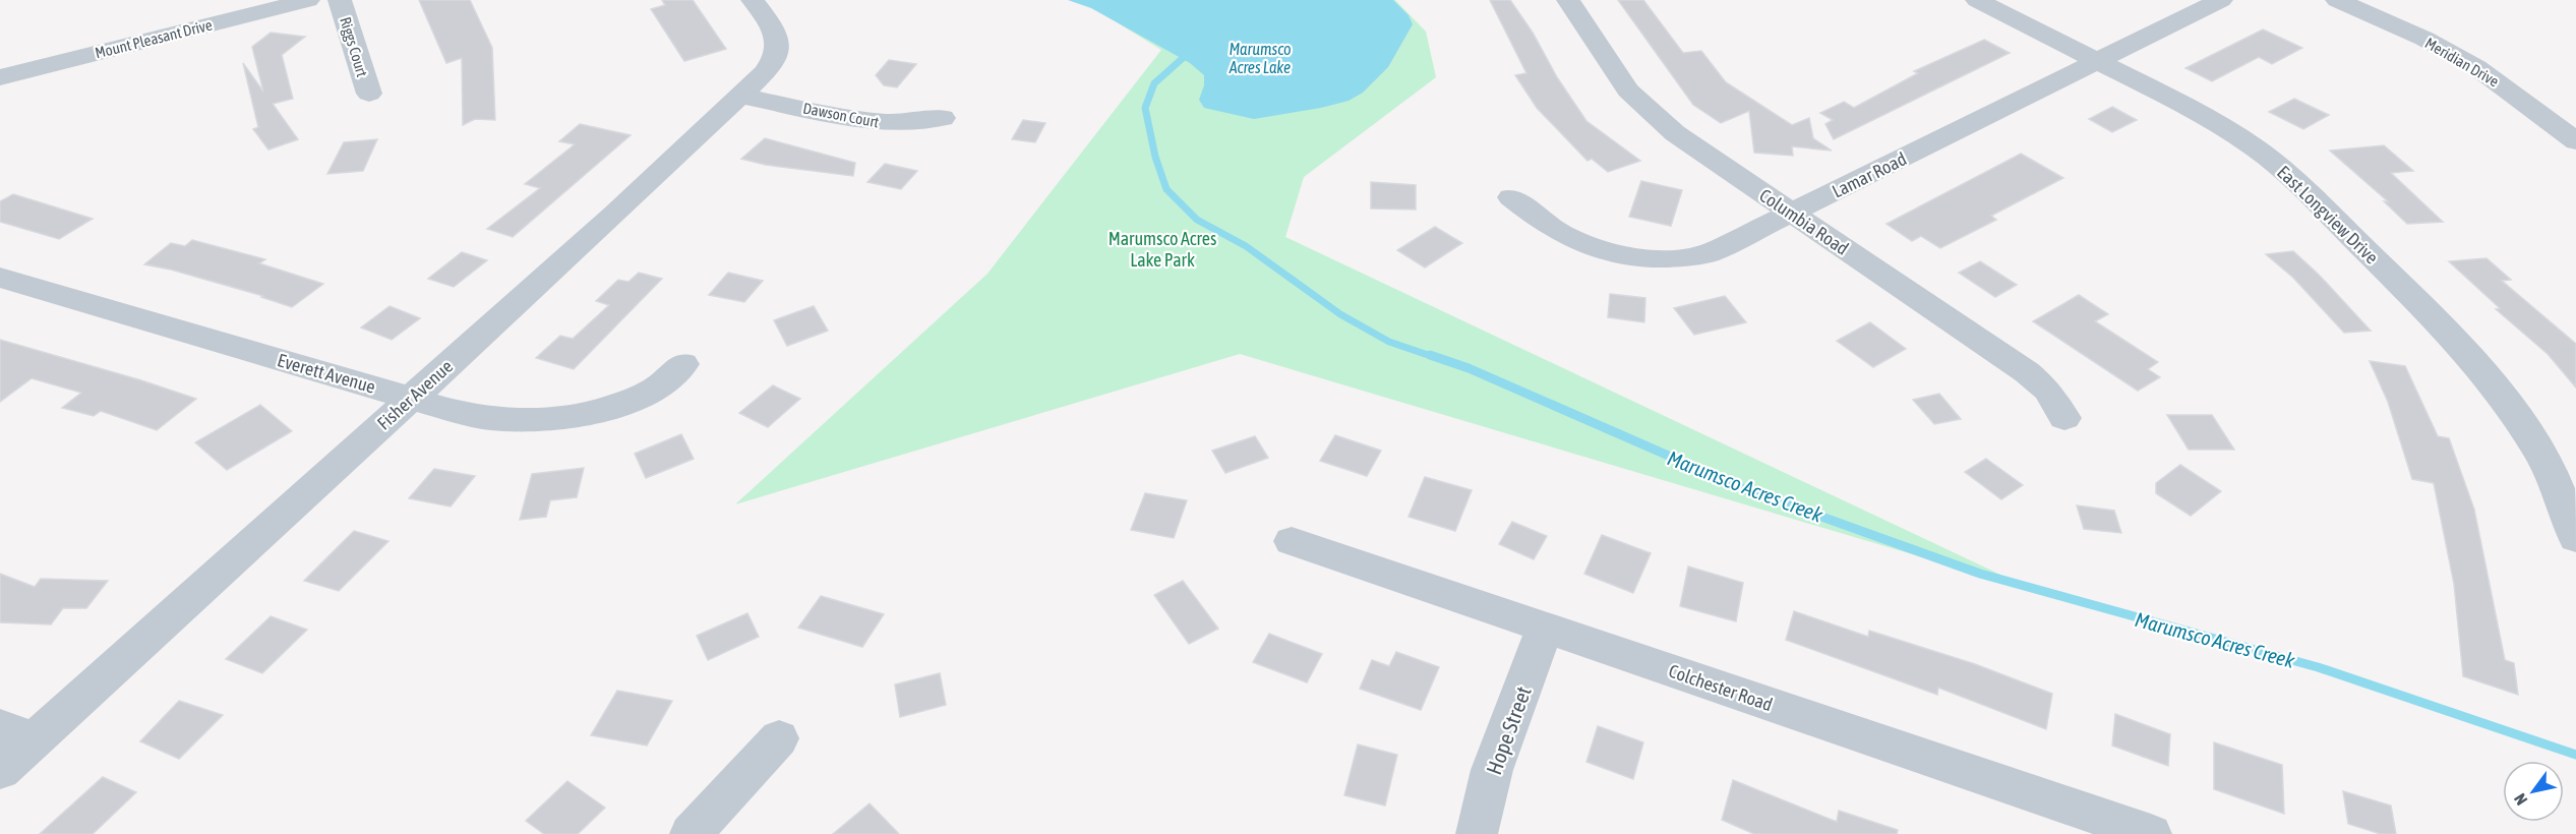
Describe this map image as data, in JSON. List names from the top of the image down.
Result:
{
  "streets": {
    "street": [
      "Mount Pleasant Drive",
      "Riggs Court",
      "Meridian Drive",
      "Dawson Court",
      "Lamar Road",
      "East Longview Drive",
      "Columbia Road",
      "Everett Avenue",
      "Fisher Avenue",
      "Colchester Road",
      "Hope Street"
    ]
  },
  "crossings": [
    ["Dawson Court", "Fisher Avenue"],
    ["Lamar Road", "East Longview Drive"],
    ["Lamar Road", "Columbia Road"],
    ["Everett Avenue", "Fisher Avenue"],
    ["Colchester Road", "Hope Street"]
  ],
  "water": ["Marumsco Acres Lake", "Marumsco Acres Creek"],
  "parks": ["Marumsco Acres Lake Park"],
  "north": "bottom left"
}
